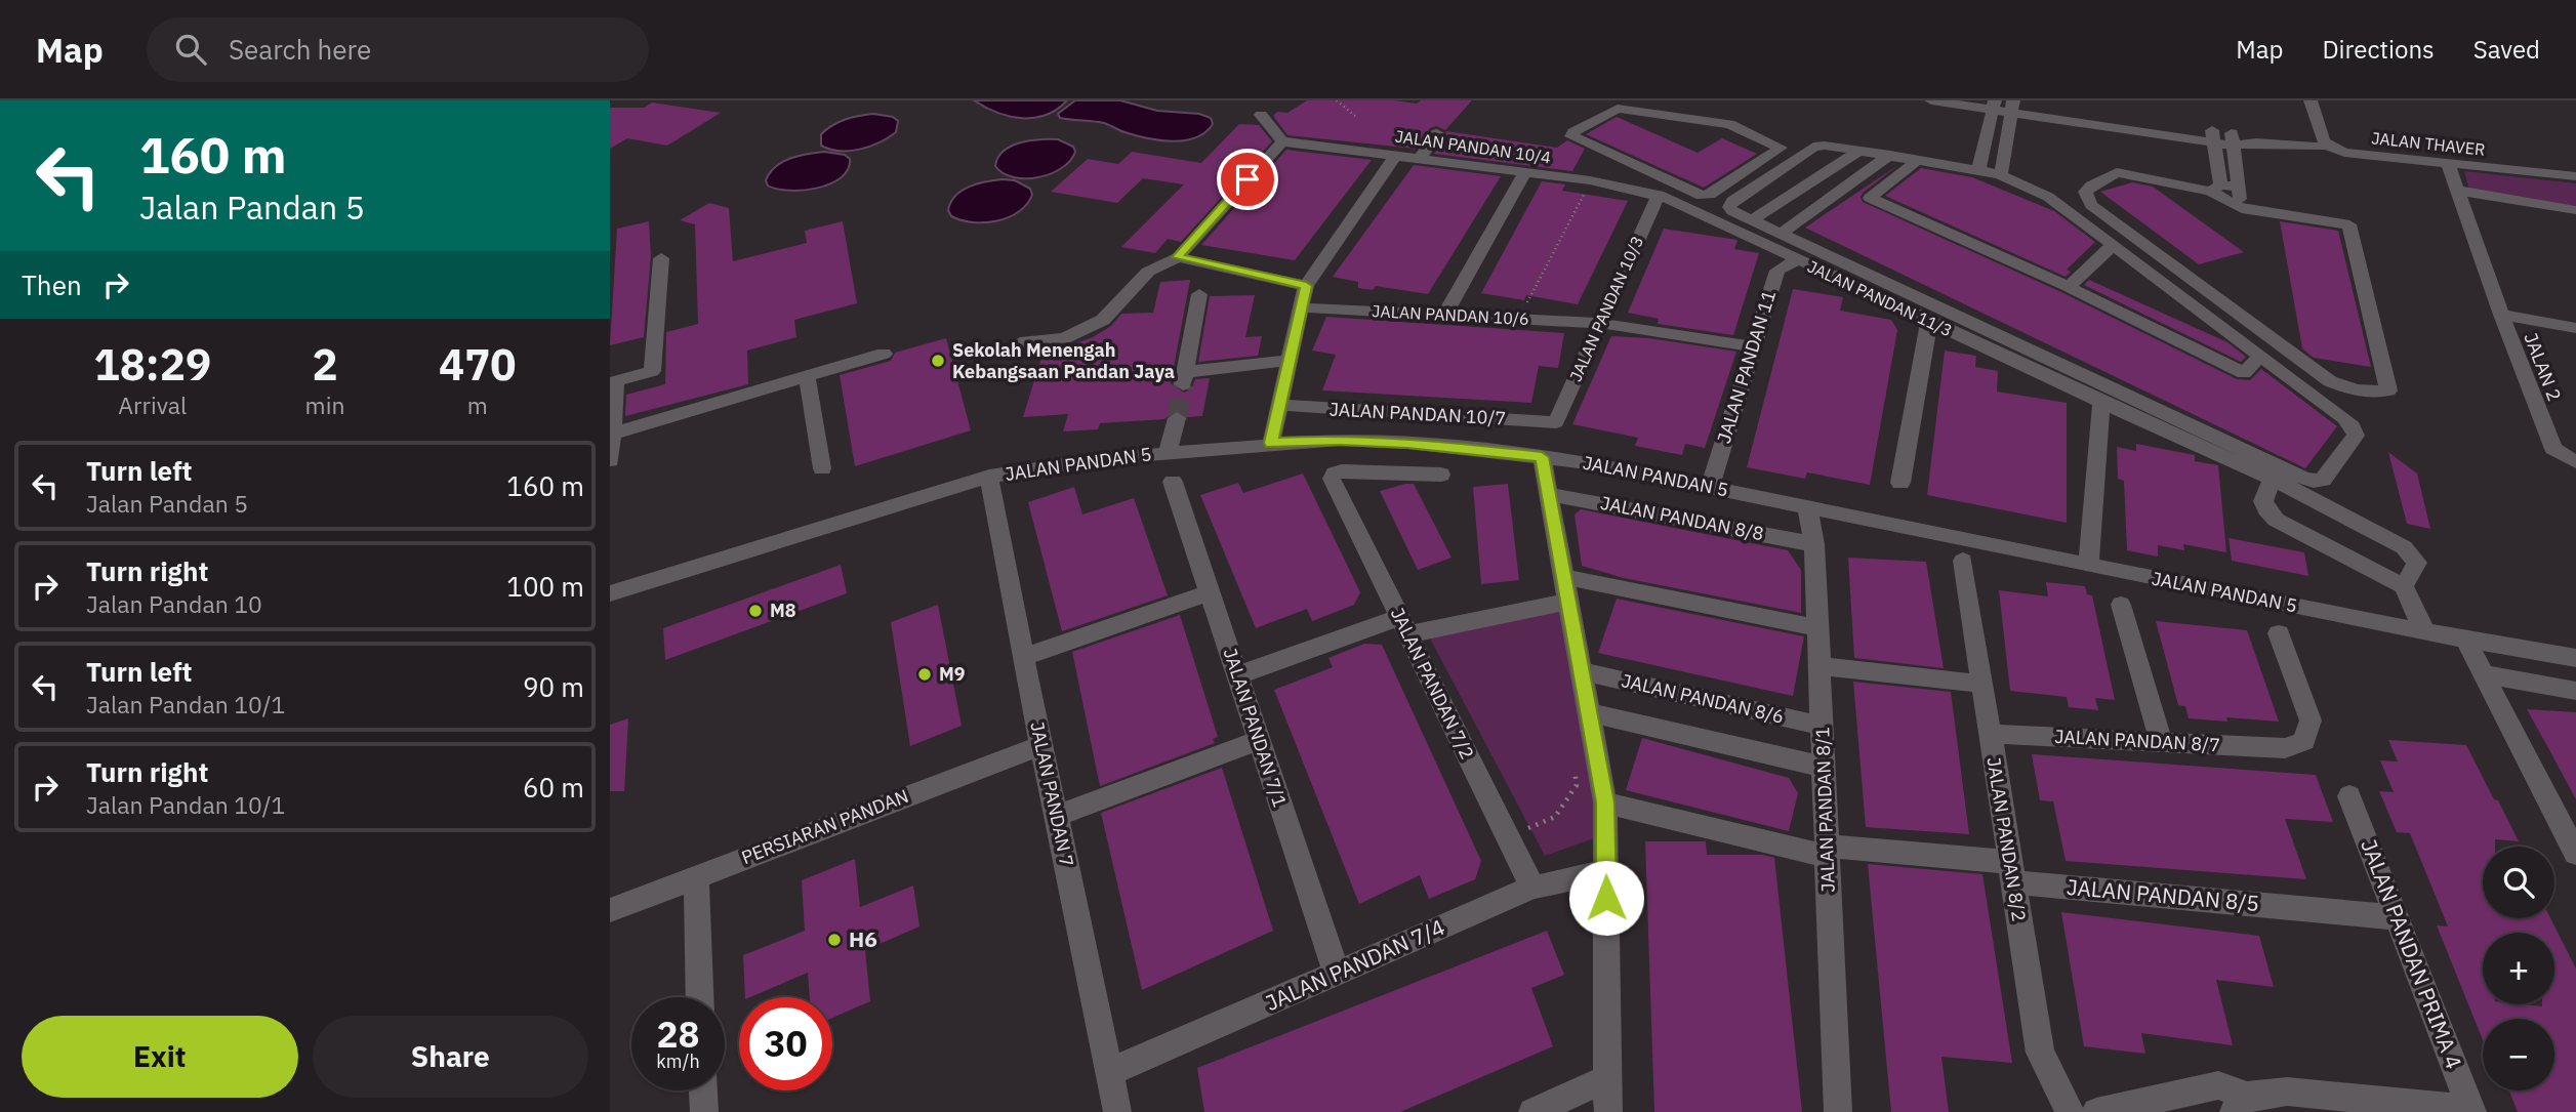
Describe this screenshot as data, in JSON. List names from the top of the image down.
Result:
{
  "streets": {
    "street": [
      "JALAN THAVER",
      "JALAN PANDAN 10/4",
      "JALAN PANDAN 11/3",
      "JALAN PANDAN 10/3",
      "JALAN PANDAN 10/6",
      "JALAN PANDAN 11",
      "JALAN 2",
      "JALAN PANDAN 10/7",
      "JALAN PANDAN 5",
      "JALAN PANDAN 8/8",
      "JALAN PANDAN 7/2",
      "JALAN PANDAN 8/6",
      "JALAN PANDAN 7/1",
      "JALAN PANDAN 8/7",
      "JALAN PANDAN 7",
      "JALAN PANDAN 8/1",
      "PERSIARAN PANDAN",
      "JALAN PANDAN 8/2",
      "JALAN PANDAN 8/5",
      "JALAN PANDAN PRIMA 4",
      "JALAN PANDAN 7/4"
    ]
  },
  "crossings": [
    ["JALAN THAVER", "JALAN 2"],
    ["JALAN PANDAN 10/4", "JALAN PANDAN 11/3"],
    ["JALAN PANDAN 10/4", "JALAN PANDAN 10/3"],
    ["JALAN PANDAN 11/3", "JALAN PANDAN 10/3"],
    ["JALAN PANDAN 11/3", "JALAN PANDAN 11"],
    ["JALAN PANDAN 10/3", "JALAN PANDAN 10/6"],
    ["JALAN PANDAN 10/3", "JALAN PANDAN 10/7"],
    ["JALAN PANDAN 10/6", "JALAN PANDAN 11"],
    ["JALAN PANDAN 11", "JALAN PANDAN 5"],
    ["JALAN PANDAN 5", "JALAN PANDAN 7"],
    ["JALAN PANDAN 5", "JALAN PANDAN 8/1"],
    ["JALAN PANDAN 8/8", "JALAN PANDAN 8/1"],
    ["JALAN PANDAN 7/2", "JALAN PANDAN 7/4"],
    ["JALAN PANDAN 8/6", "JALAN PANDAN 8/1"],
    ["JALAN PANDAN 7/1", "JALAN PANDAN 7/4"],
    ["JALAN PANDAN 8/7", "JALAN PANDAN 8/2"],
    ["JALAN PANDAN 7", "PERSIARAN PANDAN"],
    ["JALAN PANDAN 7", "JALAN PANDAN 7/4"],
    ["JALAN PANDAN 8/1", "JALAN PANDAN 8/5"],
    ["JALAN PANDAN 8/2", "JALAN PANDAN 8/5"],
    ["JALAN PANDAN 8/5", "JALAN PANDAN PRIMA 4"]
  ],
  "places": [
    "Sekolah Menengah Kebangsaan Pandan Jaya",
    "M8",
    "M9",
    "H6"
  ],
  "page": {
    "header": "Map",
    "search": "Search here",
    "nav": ["Map", "Directions", "Saved"],
    "turn": ["160 m", "Jalan Pandan 5"],
    "then": "Then",
    "eta": [
      "18:29",
      "Arrival",
      "2",
      "min",
      "470",
      "m"
    ],
    "list": [
      {
        "name": "Turn left",
        "note": "Jalan Pandan 5",
        "value": "160 m"
      },
      {
        "name": "Turn right",
        "note": "Jalan Pandan 10",
        "value": "100 m"
      },
      {
        "name": "Turn left",
        "note": "Jalan Pandan 10/1",
        "value": "90 m"
      },
      {
        "name": "Turn right",
        "note": "Jalan Pandan 10/1",
        "value": "60 m"
      }
    ],
    "map_buttons": ["+", "−"],
    "speed": "28 km/h",
    "limit": "30",
    "buttons": ["Exit", "Share"]
  }
}
